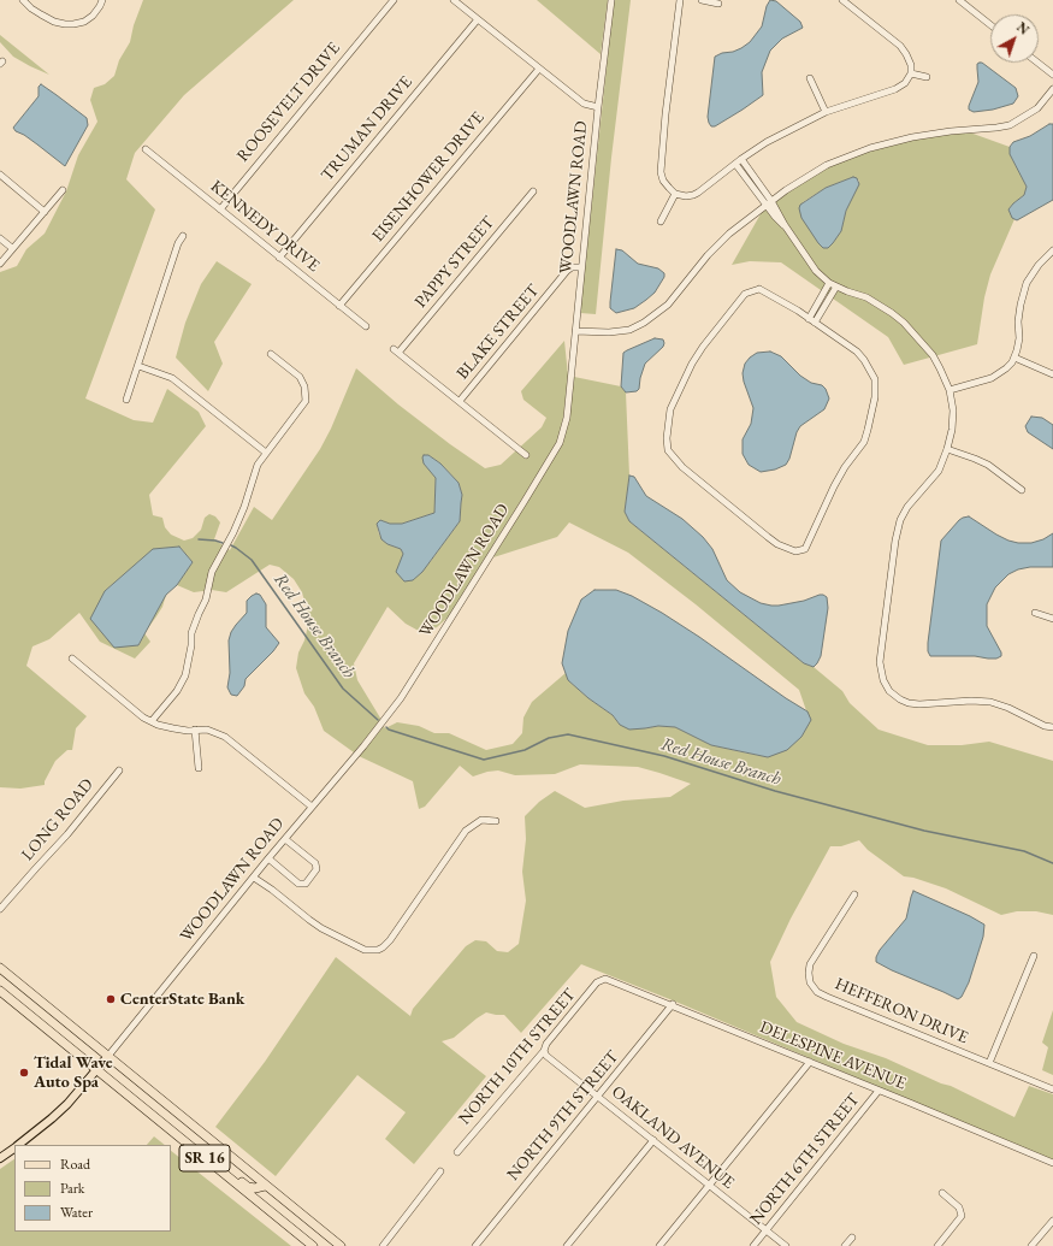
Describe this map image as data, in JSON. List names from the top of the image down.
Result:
{
  "streets": {
    "highway": ["SR 16"],
    "street": [
      "ROOSEVELT DRIVE",
      "TRUMAN DRIVE",
      "EISENHOWER DRIVE",
      "WOODLAWN ROAD",
      "KENNEDY DRIVE",
      "PAPPY STREET",
      "BLAKE STREET",
      "LONG ROAD",
      "HEFFERON DRIVE",
      "DELESPINE AVENUE",
      "NORTH 10TH STREET",
      "NORTH 9TH STREET",
      "OAKLAND AVENUE",
      "NORTH 6TH STREET"
    ]
  },
  "crossings": [
    ["ROOSEVELT DRIVE", "KENNEDY DRIVE"],
    ["TRUMAN DRIVE", "KENNEDY DRIVE"],
    ["EISENHOWER DRIVE", "KENNEDY DRIVE"],
    ["WOODLAWN ROAD", "BLAKE STREET"],
    ["WOODLAWN ROAD", "SR 16"],
    ["PAPPY STREET", "BLAKE STREET"],
    ["DELESPINE AVENUE", "NORTH 10TH STREET"],
    ["DELESPINE AVENUE", "NORTH 9TH STREET"],
    ["DELESPINE AVENUE", "NORTH 6TH STREET"],
    ["NORTH 10TH STREET", "OAKLAND AVENUE"],
    ["NORTH 9TH STREET", "OAKLAND AVENUE"],
    ["OAKLAND AVENUE", "NORTH 6TH STREET"]
  ],
  "water": ["Red House Branch"],
  "places": ["CenterState Bank", "Tidal Wave Auto Spa"],
  "legend": ["Road", "Park", "Water"],
  "north": "top right"
}
